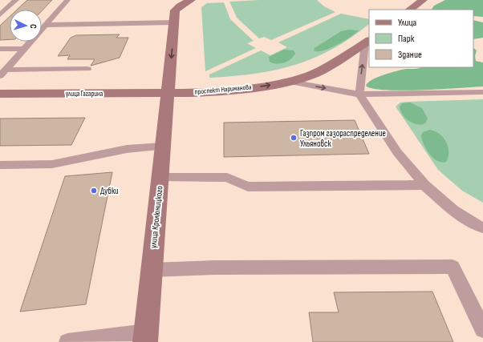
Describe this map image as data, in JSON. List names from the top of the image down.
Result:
{
  "streets": {
    "main road": ["проспект Нариманова", "улица Гагарина", "улица Кролюницкого"]
  },
  "crossings": [
    ["проспект Нариманова", "улица Гагарина"],
    ["проспект Нариманова", "улица Кролюницкого"],
    ["улица Гагарина", "улица Кролюницкого"]
  ],
  "one_way": ["проспект Нариманова"],
  "places": ["Газпром газораспределение Ульяновск", "Дубки"],
  "legend": ["Улица", "Парк", "Здание"],
  "north": "right"
}
